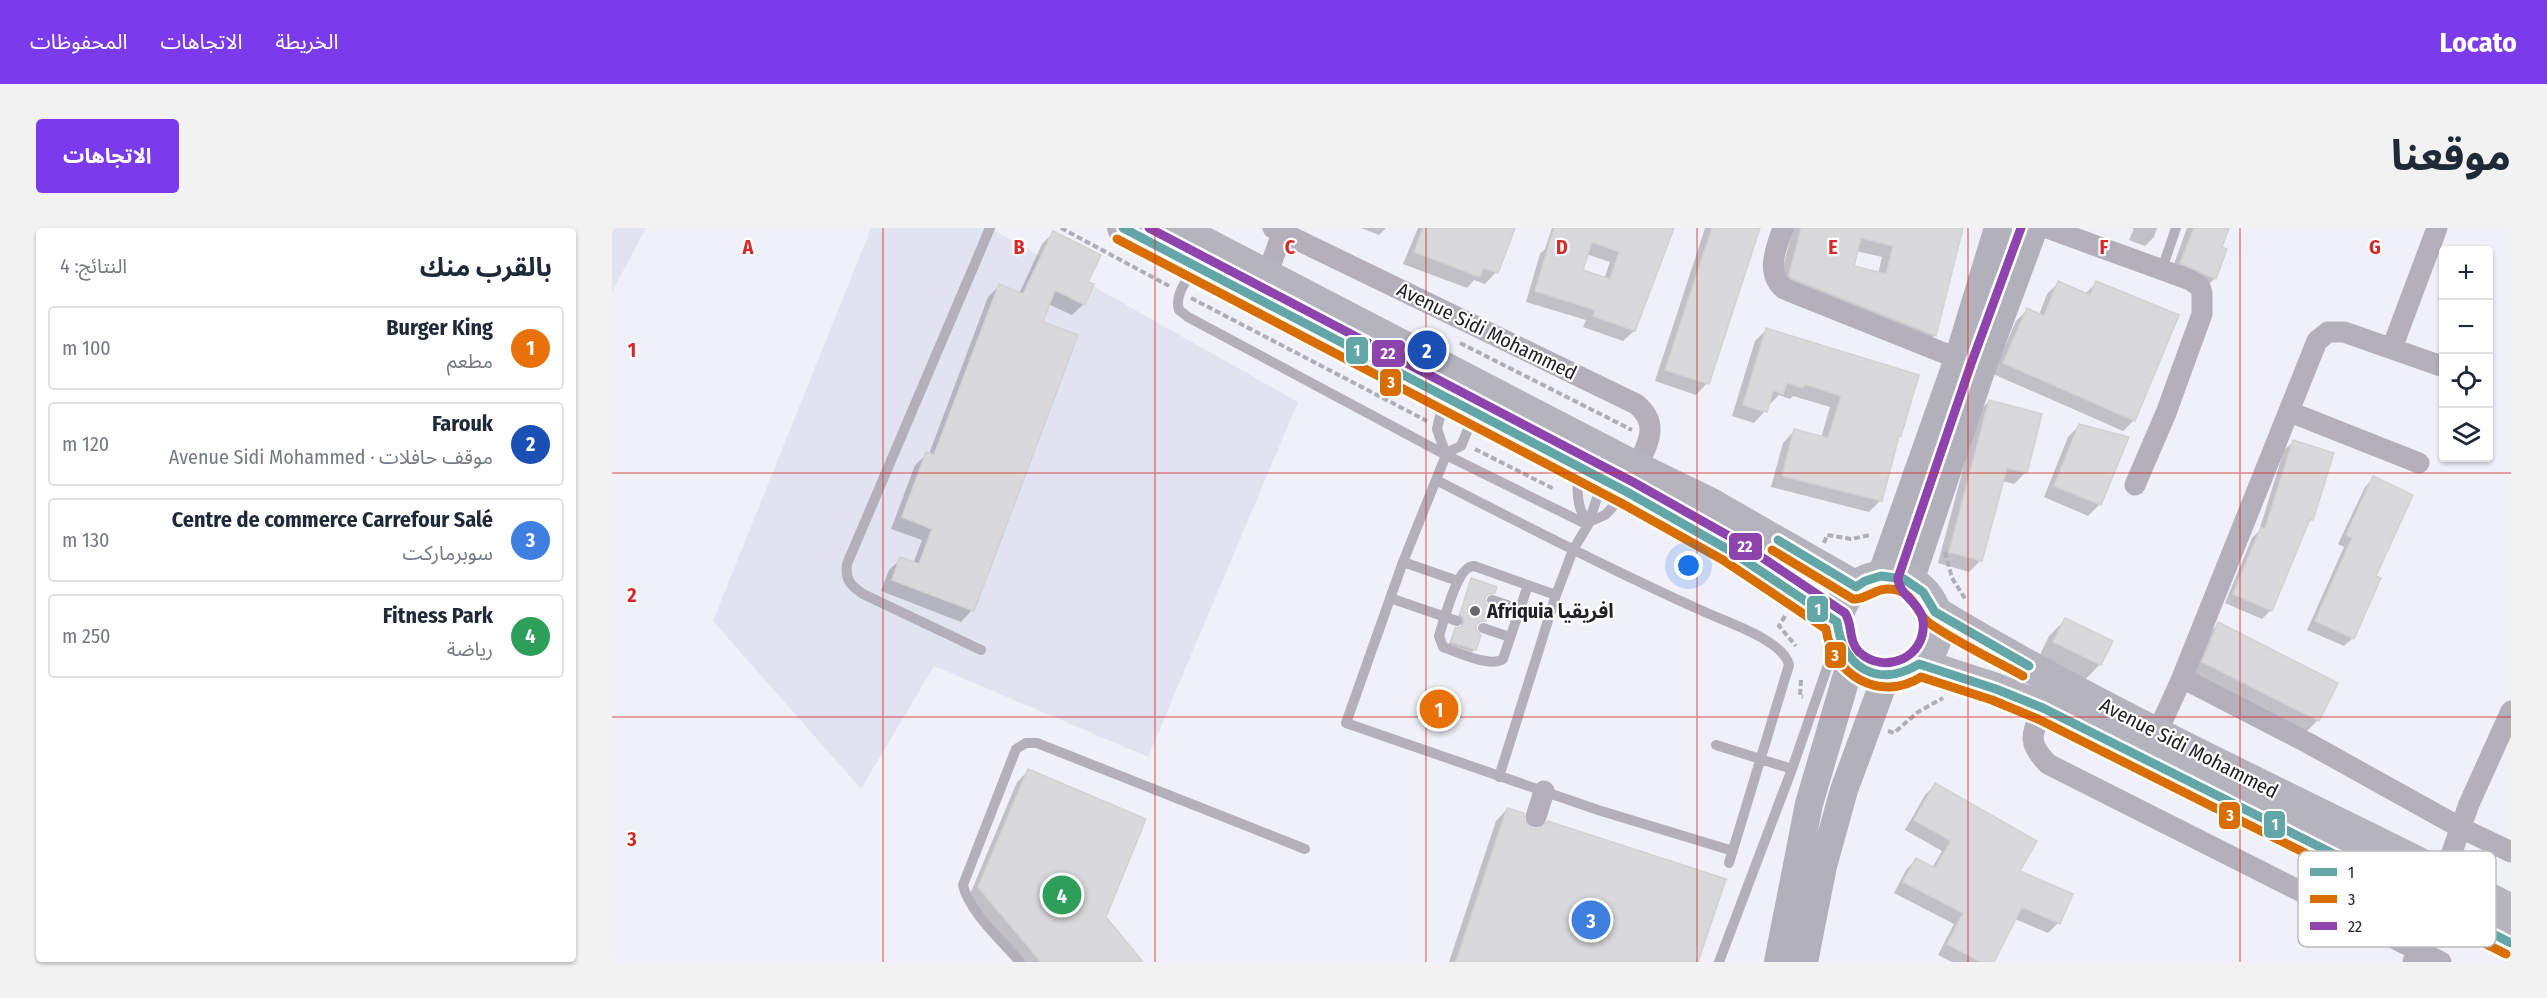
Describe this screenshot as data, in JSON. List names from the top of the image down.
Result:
{
  "streets": {
    "main road": ["Avenue Sidi Mohammed"]
  },
  "places": ["Afriquia افريقيا"],
  "lines": ["transit line 1", "transit line 22", "transit line 3"],
  "legend": ["1", "3", "22"],
  "page": {
    "header": "Locato",
    "nav": ["الخريطة", "الاتجاهات", "المحفوظات"],
    "title": "موقعنا",
    "buttons": "الاتجاهات",
    "heading": ["بالقرب منك", "النتائج: 4"],
    "map_buttons": ["+", "−"],
    "list": [
      {
        "mark": "1",
        "name": "Burger King",
        "note": "مطعم",
        "value": "100 m"
      },
      {
        "mark": "2",
        "name": "Farouk",
        "note": "موقف حافلات · Avenue Sidi Mohammed",
        "value": "120 m"
      },
      {
        "mark": "3",
        "name": "Centre de commerce Carrefour Salé",
        "note": "سوبرماركت",
        "value": "130 m"
      },
      {
        "mark": "4",
        "name": "Fitness Park",
        "note": "رياضة",
        "value": "250 m"
      }
    ],
    "pins": [
      "2",
      "1",
      "4",
      "3"
    ]
  },
  "grid": {
    "columns": [
      "A",
      "B",
      "C",
      "D",
      "E",
      "F",
      "G"
    ],
    "rows": ["1", "2", "3"]
  }
}
